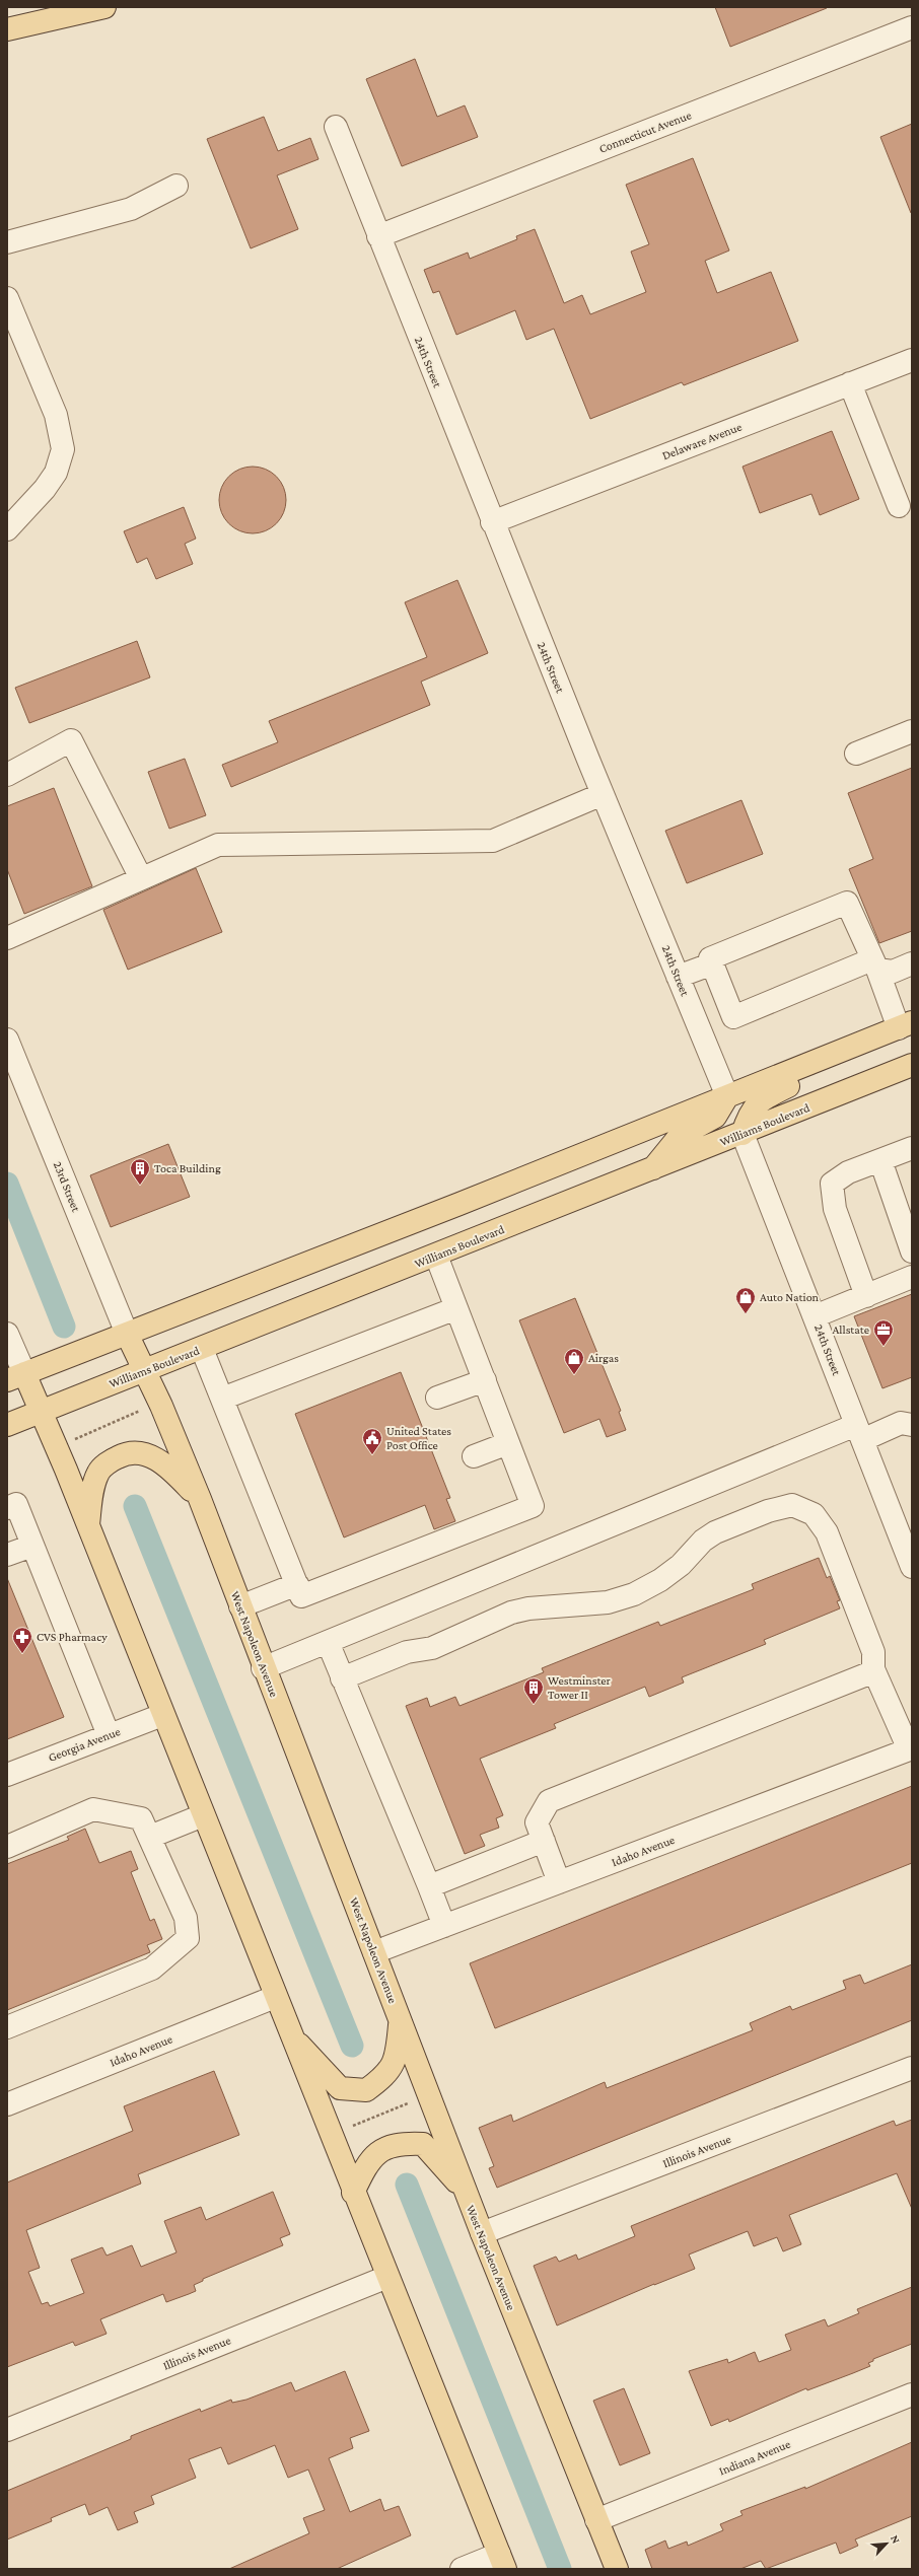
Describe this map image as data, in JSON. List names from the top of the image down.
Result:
{
  "streets": {
    "main road": ["Williams Boulevard", "West Napoleon Avenue"],
    "street": [
      "Connecticut Avenue",
      "24th Street",
      "Delaware Avenue",
      "23rd Street",
      "Georgia Avenue",
      "Idaho Avenue",
      "Illinois Avenue",
      "Indiana Avenue"
    ]
  },
  "crossings": [
    ["Connecticut Avenue", "24th Street"],
    ["24th Street", "Delaware Avenue"],
    ["24th Street", "Williams Boulevard"],
    ["Williams Boulevard", "West Napoleon Avenue"],
    ["23rd Street", "West Napoleon Avenue"],
    ["West Napoleon Avenue", "Idaho Avenue"],
    ["West Napoleon Avenue", "Illinois Avenue"],
    ["West Napoleon Avenue", "Indiana Avenue"]
  ],
  "places": {
    "building": ["Toca Building", "Westminster Tower II"],
    "shop": ["Auto Nation", "Airgas"],
    "office": ["Allstate"],
    "public building": ["United States Post Office"],
    "pharmacy": ["CVS Pharmacy"]
  },
  "north": "top right"
}
